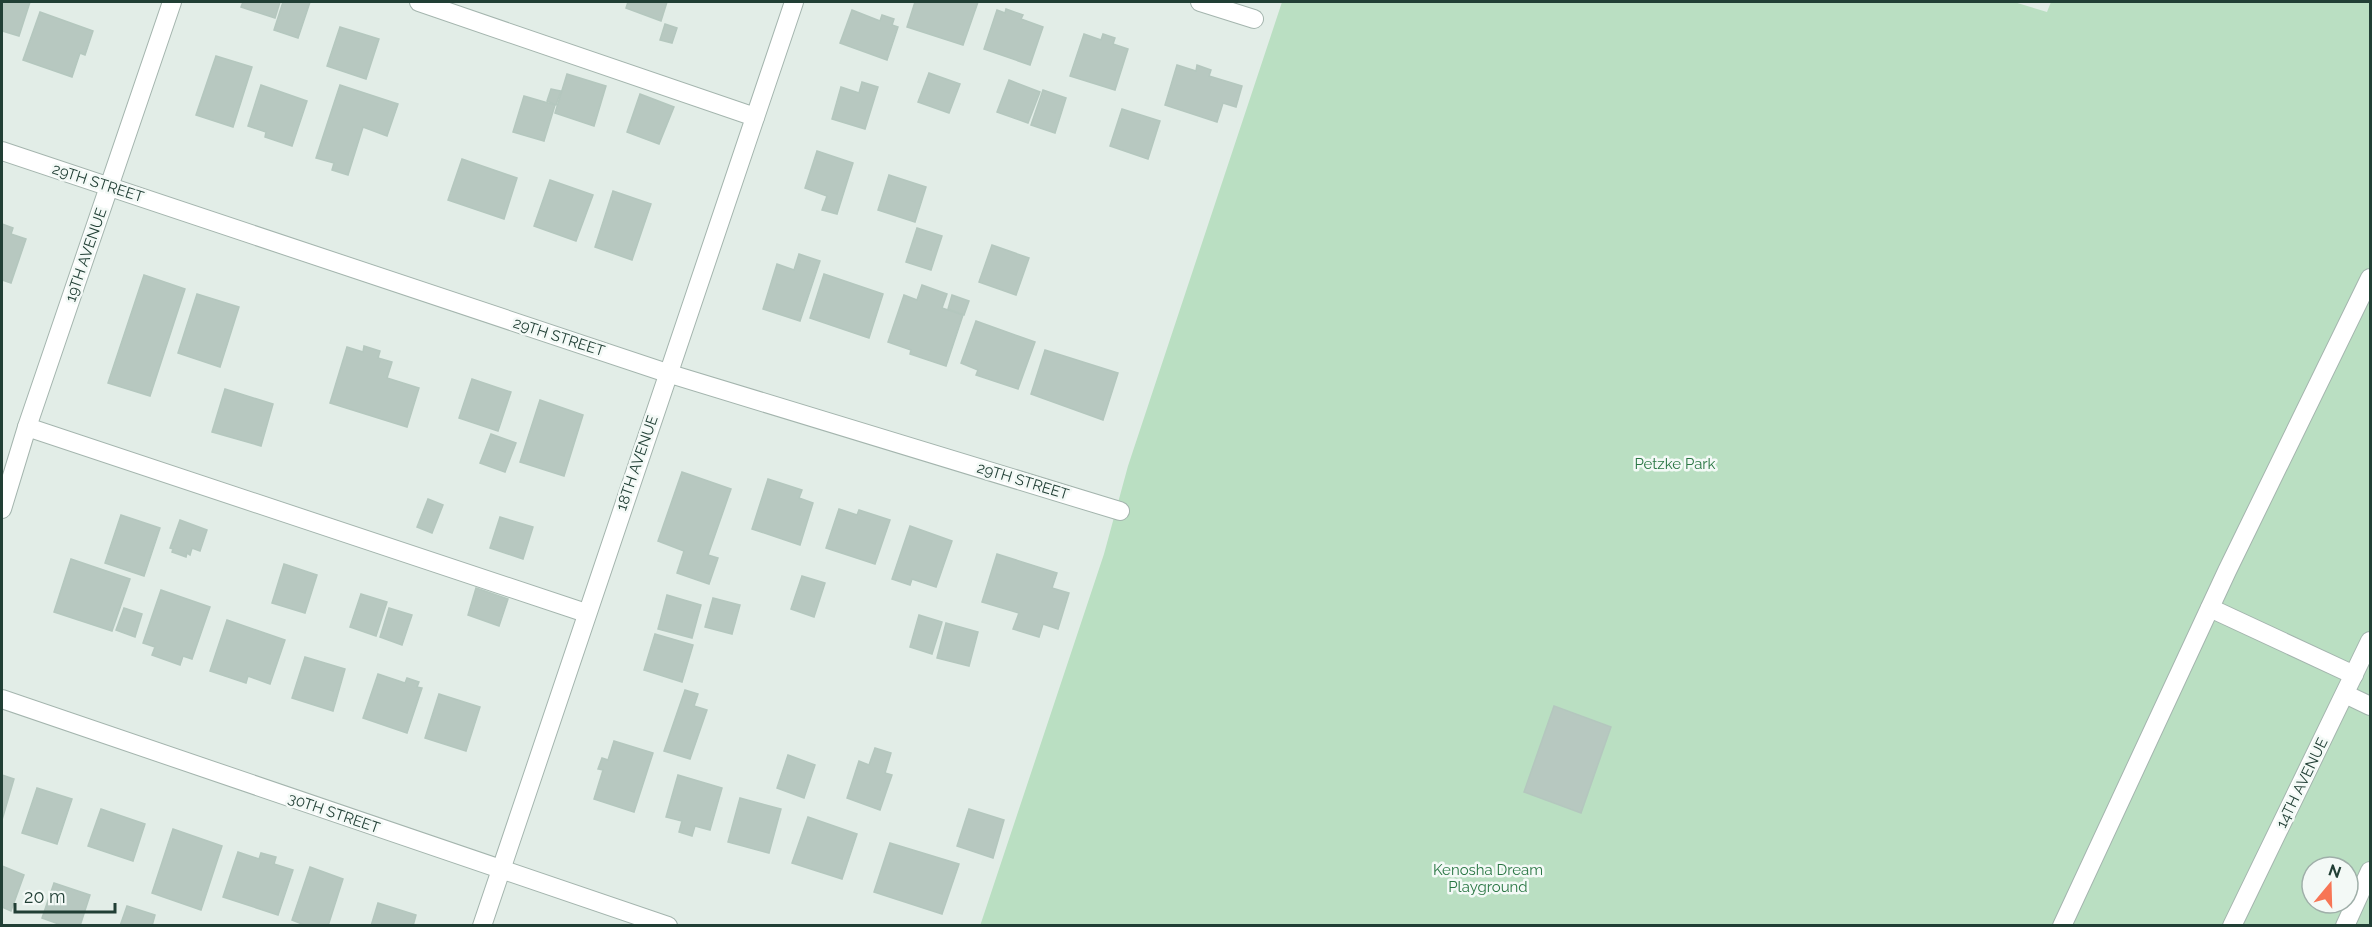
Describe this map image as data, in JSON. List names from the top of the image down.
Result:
{
  "streets": {
    "street": [
      "29TH STREET",
      "19TH AVENUE",
      "18TH AVENUE",
      "14TH AVENUE",
      "30TH STREET"
    ]
  },
  "crossings": [
    ["29TH STREET", "19TH AVENUE"],
    ["29TH STREET", "18TH AVENUE"],
    ["18TH AVENUE", "30TH STREET"]
  ],
  "parks": ["Petzke Park", "Kenosha Dream Playground"],
  "scale_bar": "20 m",
  "north": "top"
}
